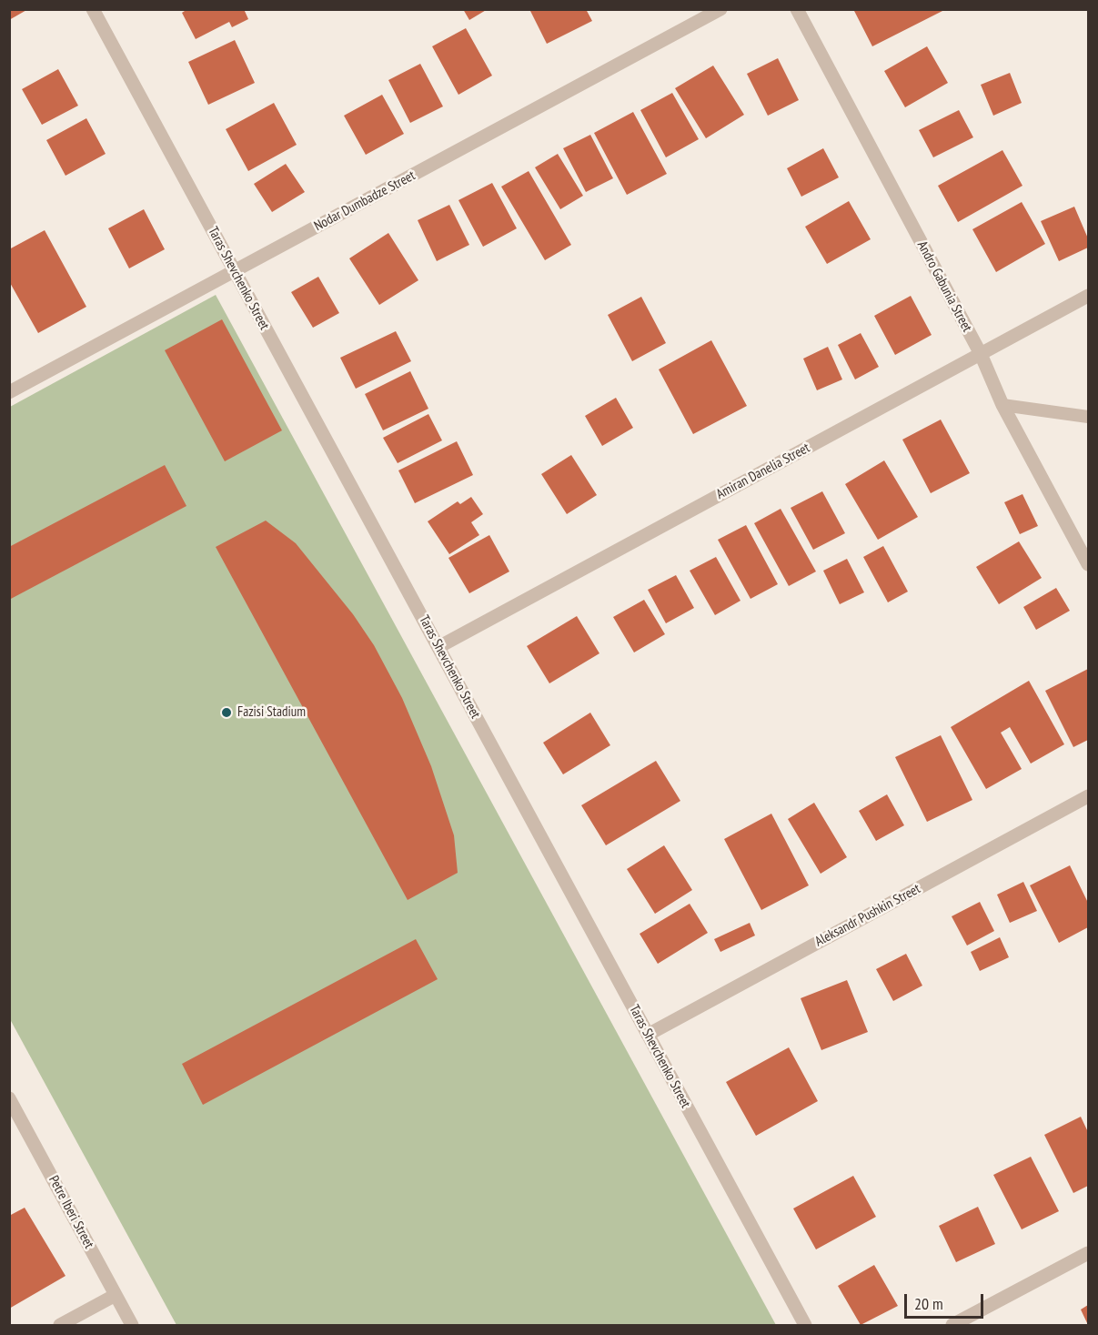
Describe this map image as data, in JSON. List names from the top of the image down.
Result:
{
  "streets": {
    "street": [
      "Nodar Dumbadze Street",
      "Taras Shevchenko Street",
      "Andro Gabunia Street",
      "Amiran Danelia Street",
      "Aleksandr Pushkin Street",
      "Petre Iberi Street"
    ]
  },
  "crossings": [
    ["Nodar Dumbadze Street", "Taras Shevchenko Street"],
    ["Taras Shevchenko Street", "Amiran Danelia Street"],
    ["Taras Shevchenko Street", "Aleksandr Pushkin Street"],
    ["Andro Gabunia Street", "Amiran Danelia Street"]
  ],
  "places": ["Fazisi Stadium"],
  "scale_bar": "20 m"
}
